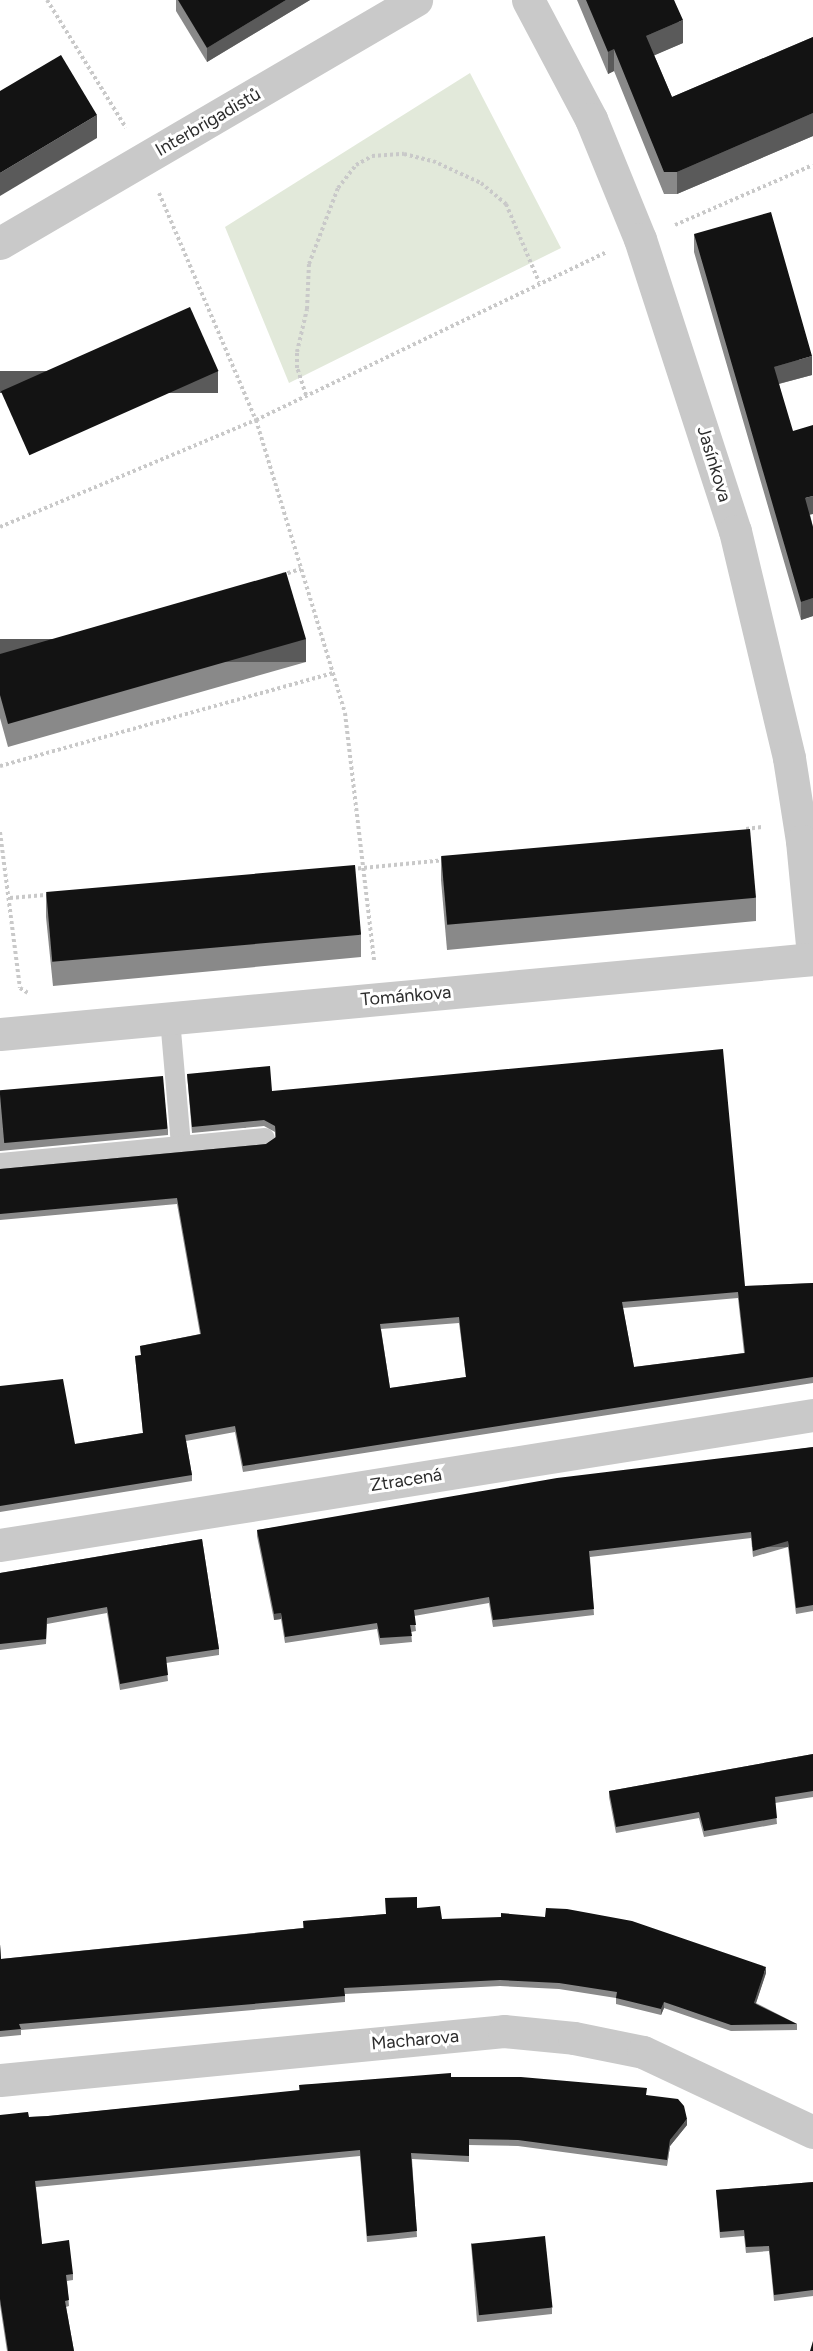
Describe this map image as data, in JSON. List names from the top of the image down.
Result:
{
  "streets": {
    "street": [
      "Interbrigadistů",
      "Jasínkova",
      "Tománkova",
      "Ztracená",
      "Macharova"
    ]
  },
  "crossings": [
    ["Jasínkova", "Tománkova"]
  ]
}
